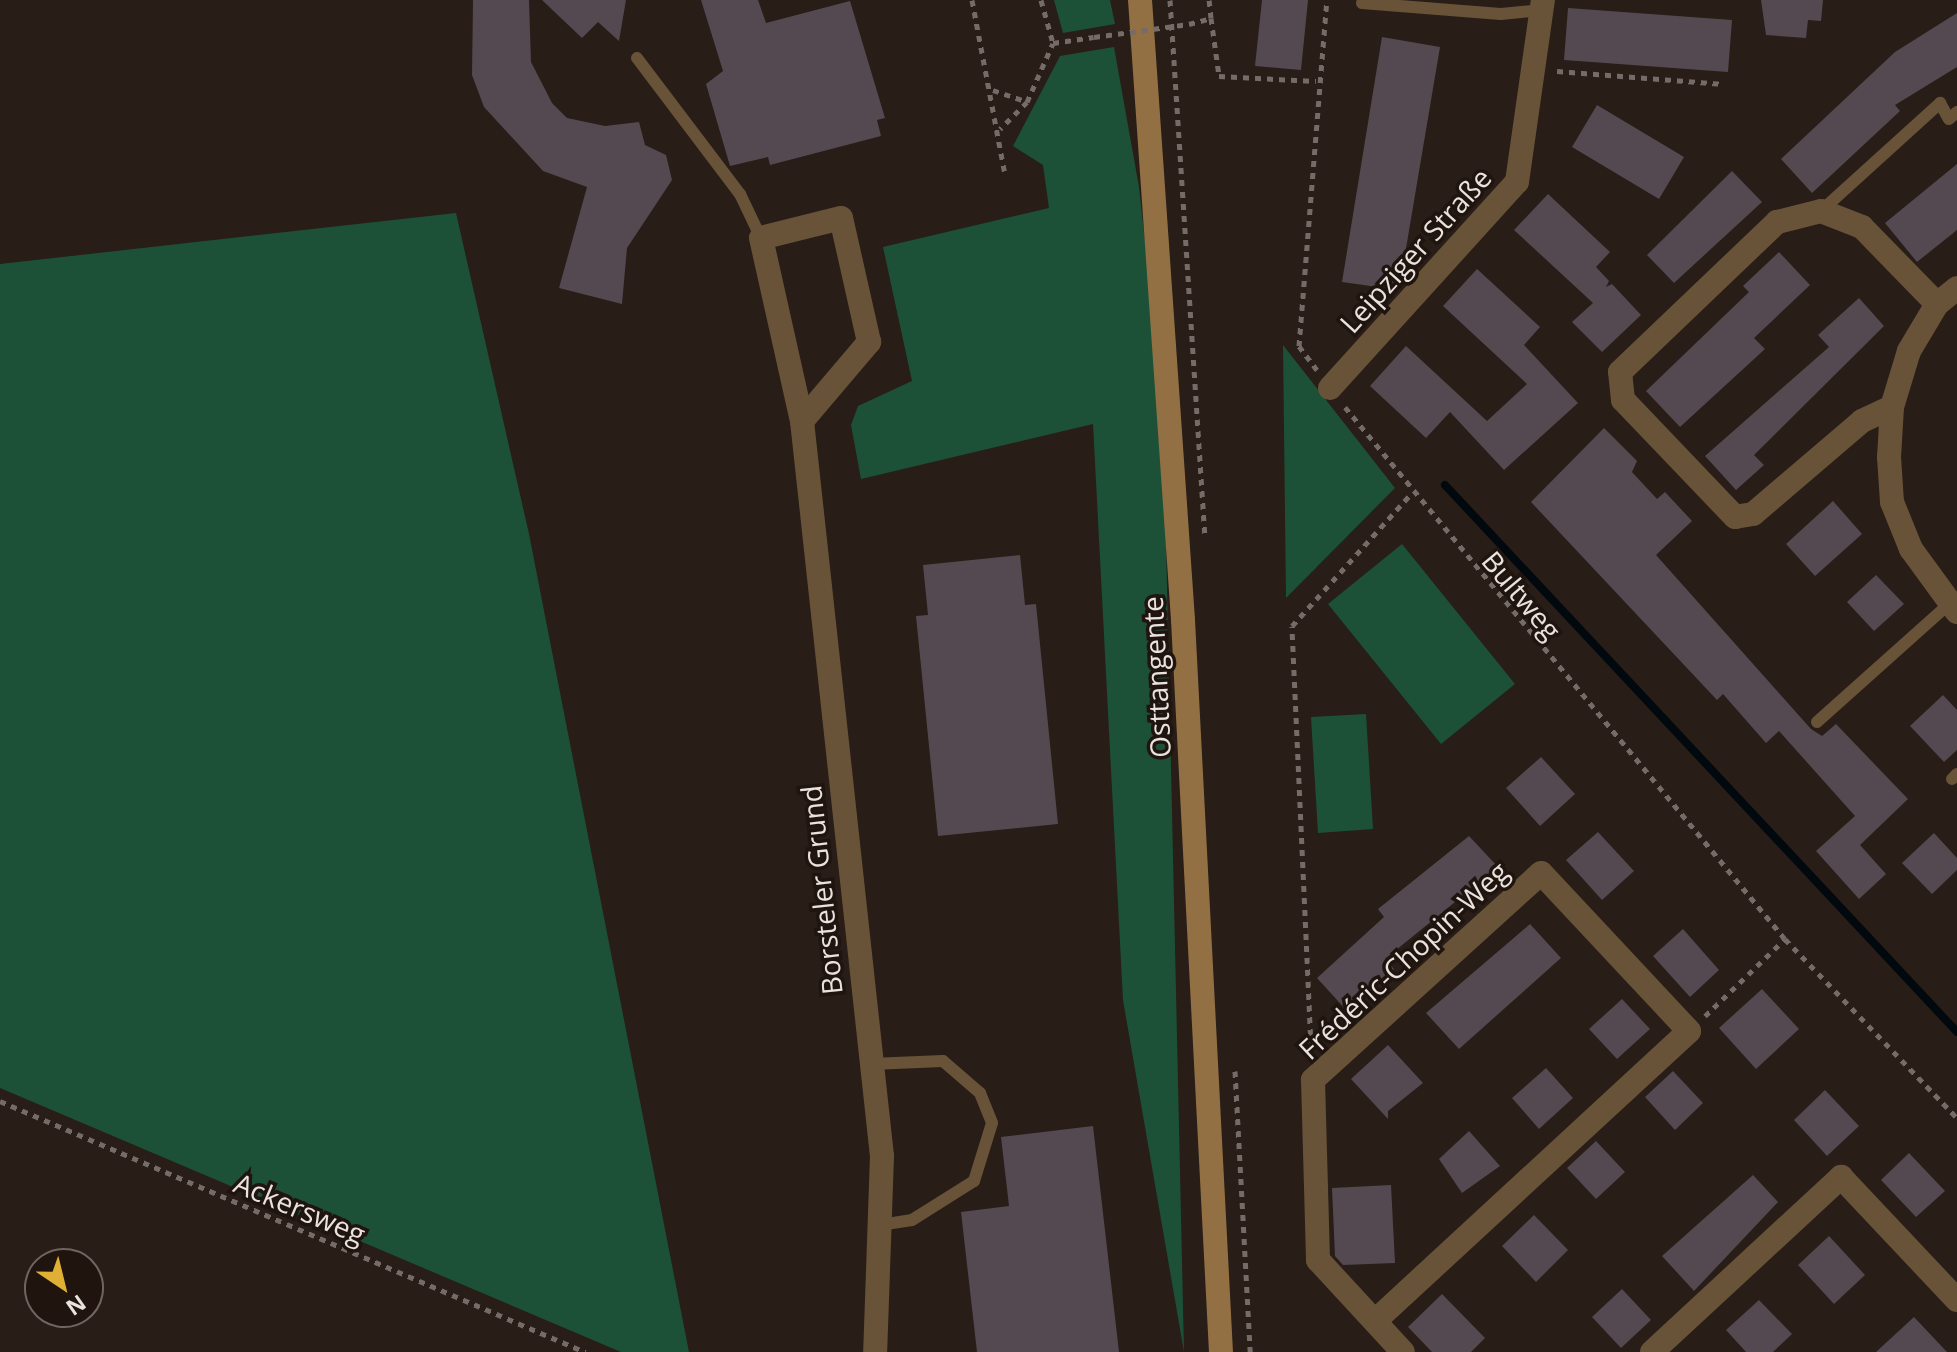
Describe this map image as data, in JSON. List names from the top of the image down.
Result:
{
  "streets": {
    "main road": ["Osttangente"],
    "street": ["Leipziger Straße", "Borsteler Grund", "Frédéric-Chopin-Weg"],
    "path": ["Bultweg", "Ackersweg"]
  },
  "crossings": [
    ["Leipziger Straße", "Bultweg"]
  ],
  "north": "bottom right"
}
